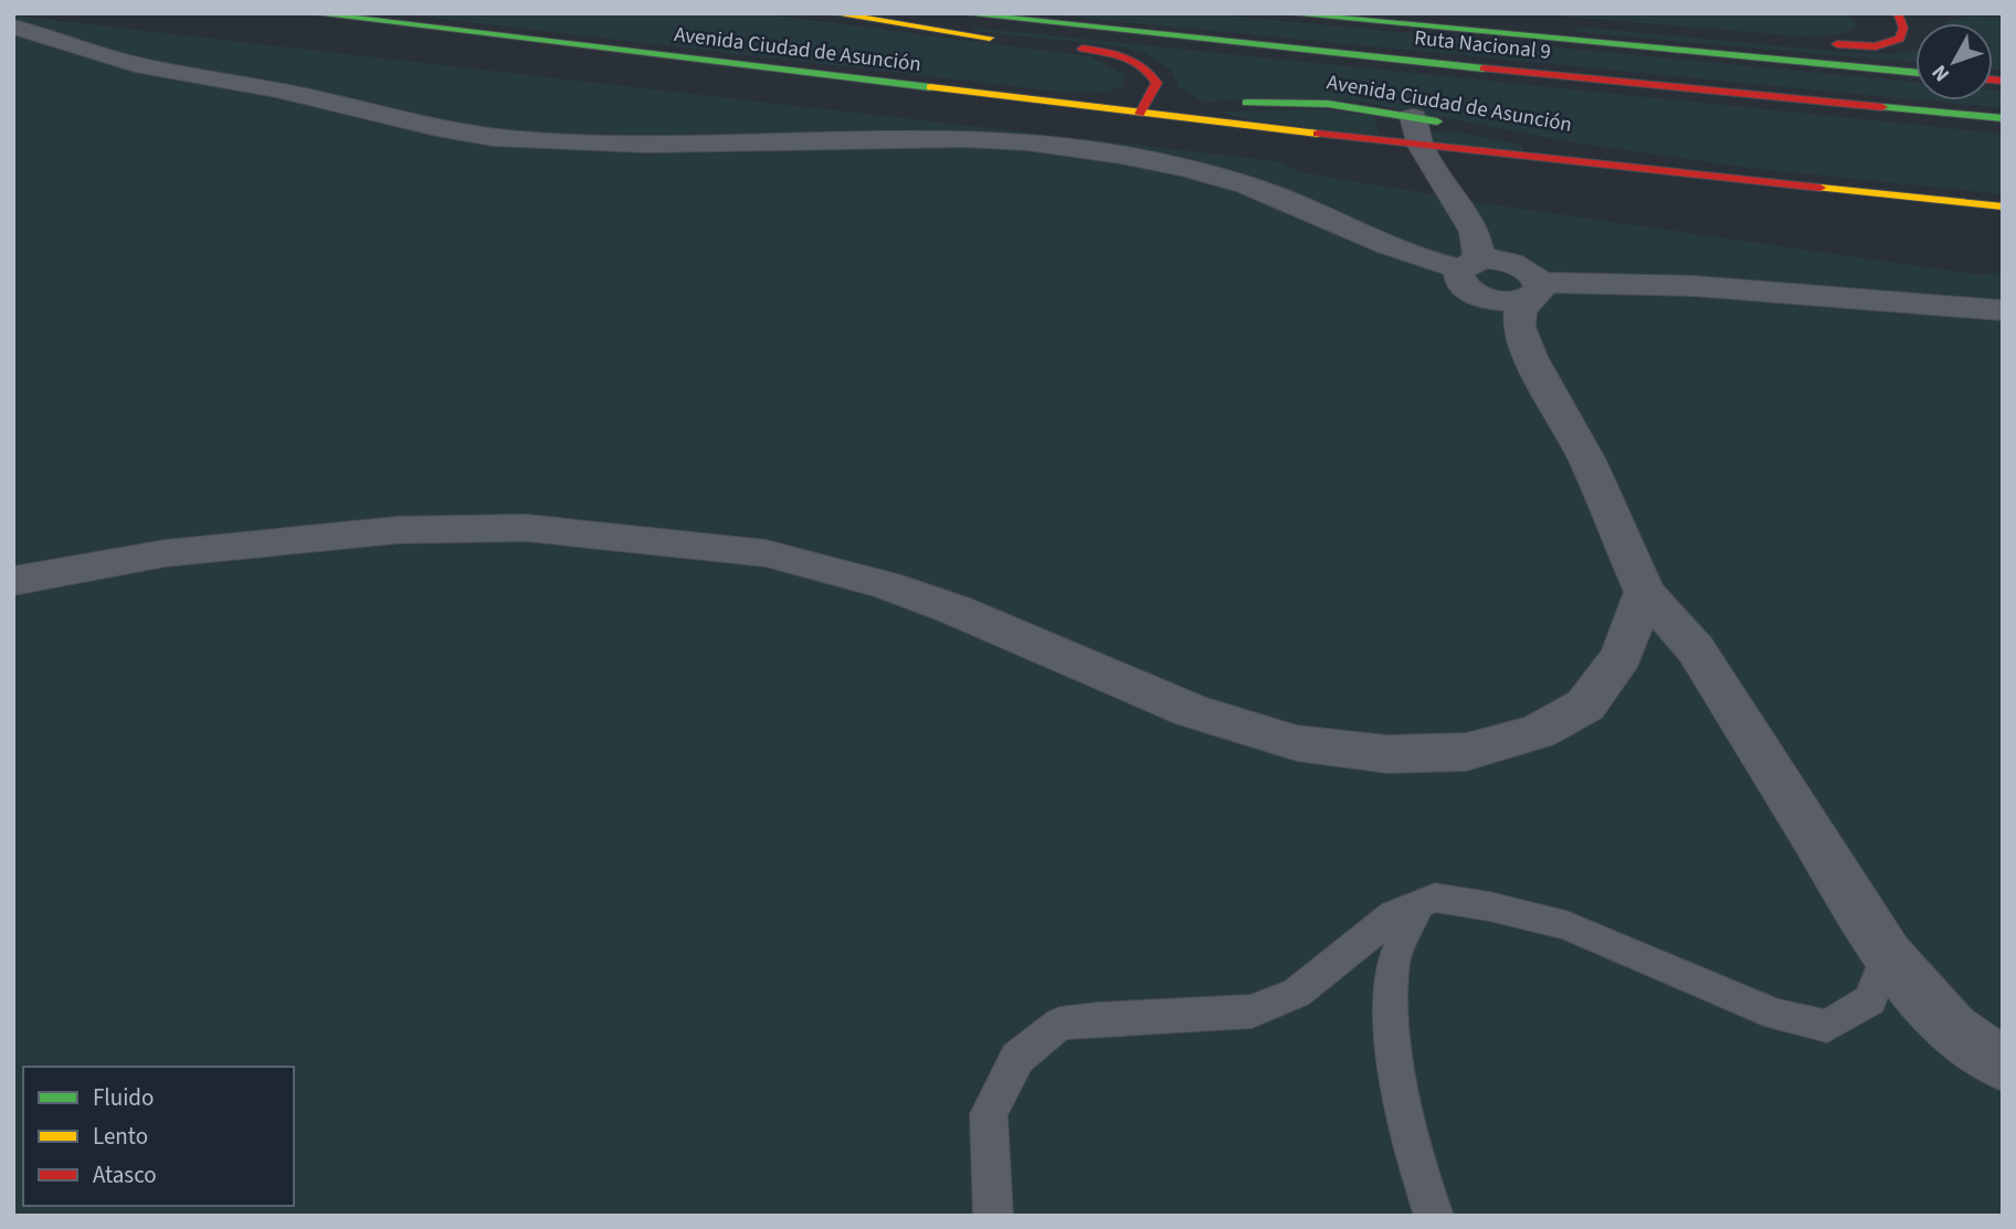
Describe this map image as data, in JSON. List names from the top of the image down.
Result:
{
  "streets": {
    "main road": ["Ruta Nacional 9", "Avenida Ciudad de Asunción"]
  },
  "legend": ["Fluido", "Lento", "Atasco"],
  "north": "bottom left"
}
